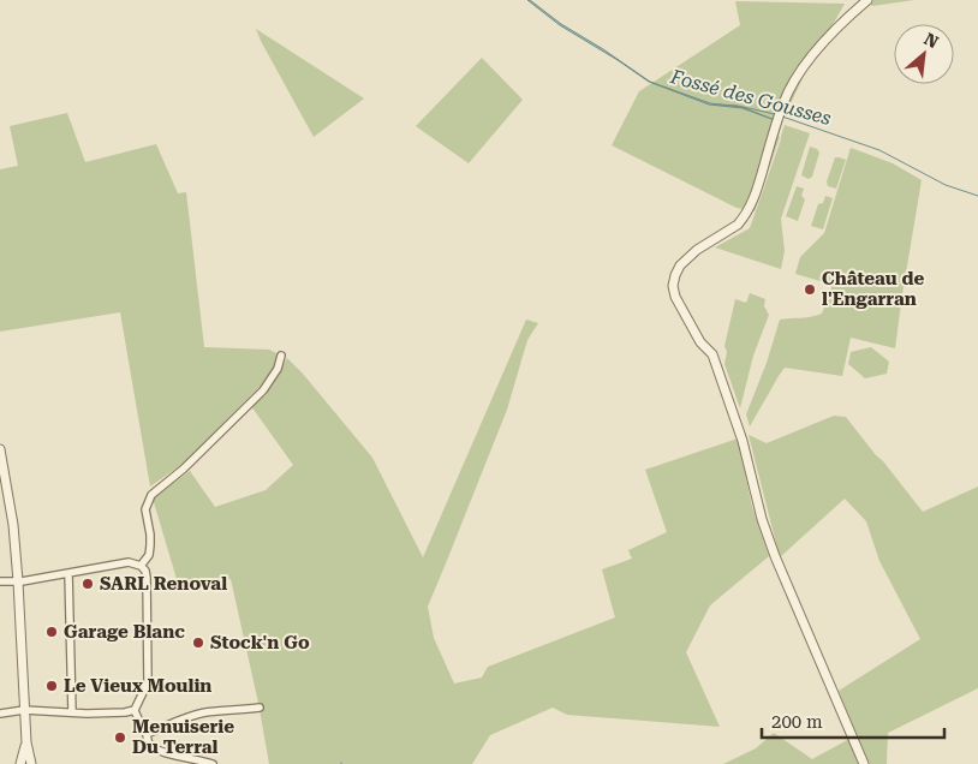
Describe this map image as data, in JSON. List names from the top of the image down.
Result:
{
  "water": ["Fossé des Gousses"],
  "places": [
    "Château de l'Engarran",
    "SARL Renoval",
    "Garage Blanc",
    "Stock'n Go",
    "Le Vieux Moulin",
    "Menuiserie Du Terral"
  ],
  "scale_bar": "200 m",
  "north": "top right"
}
